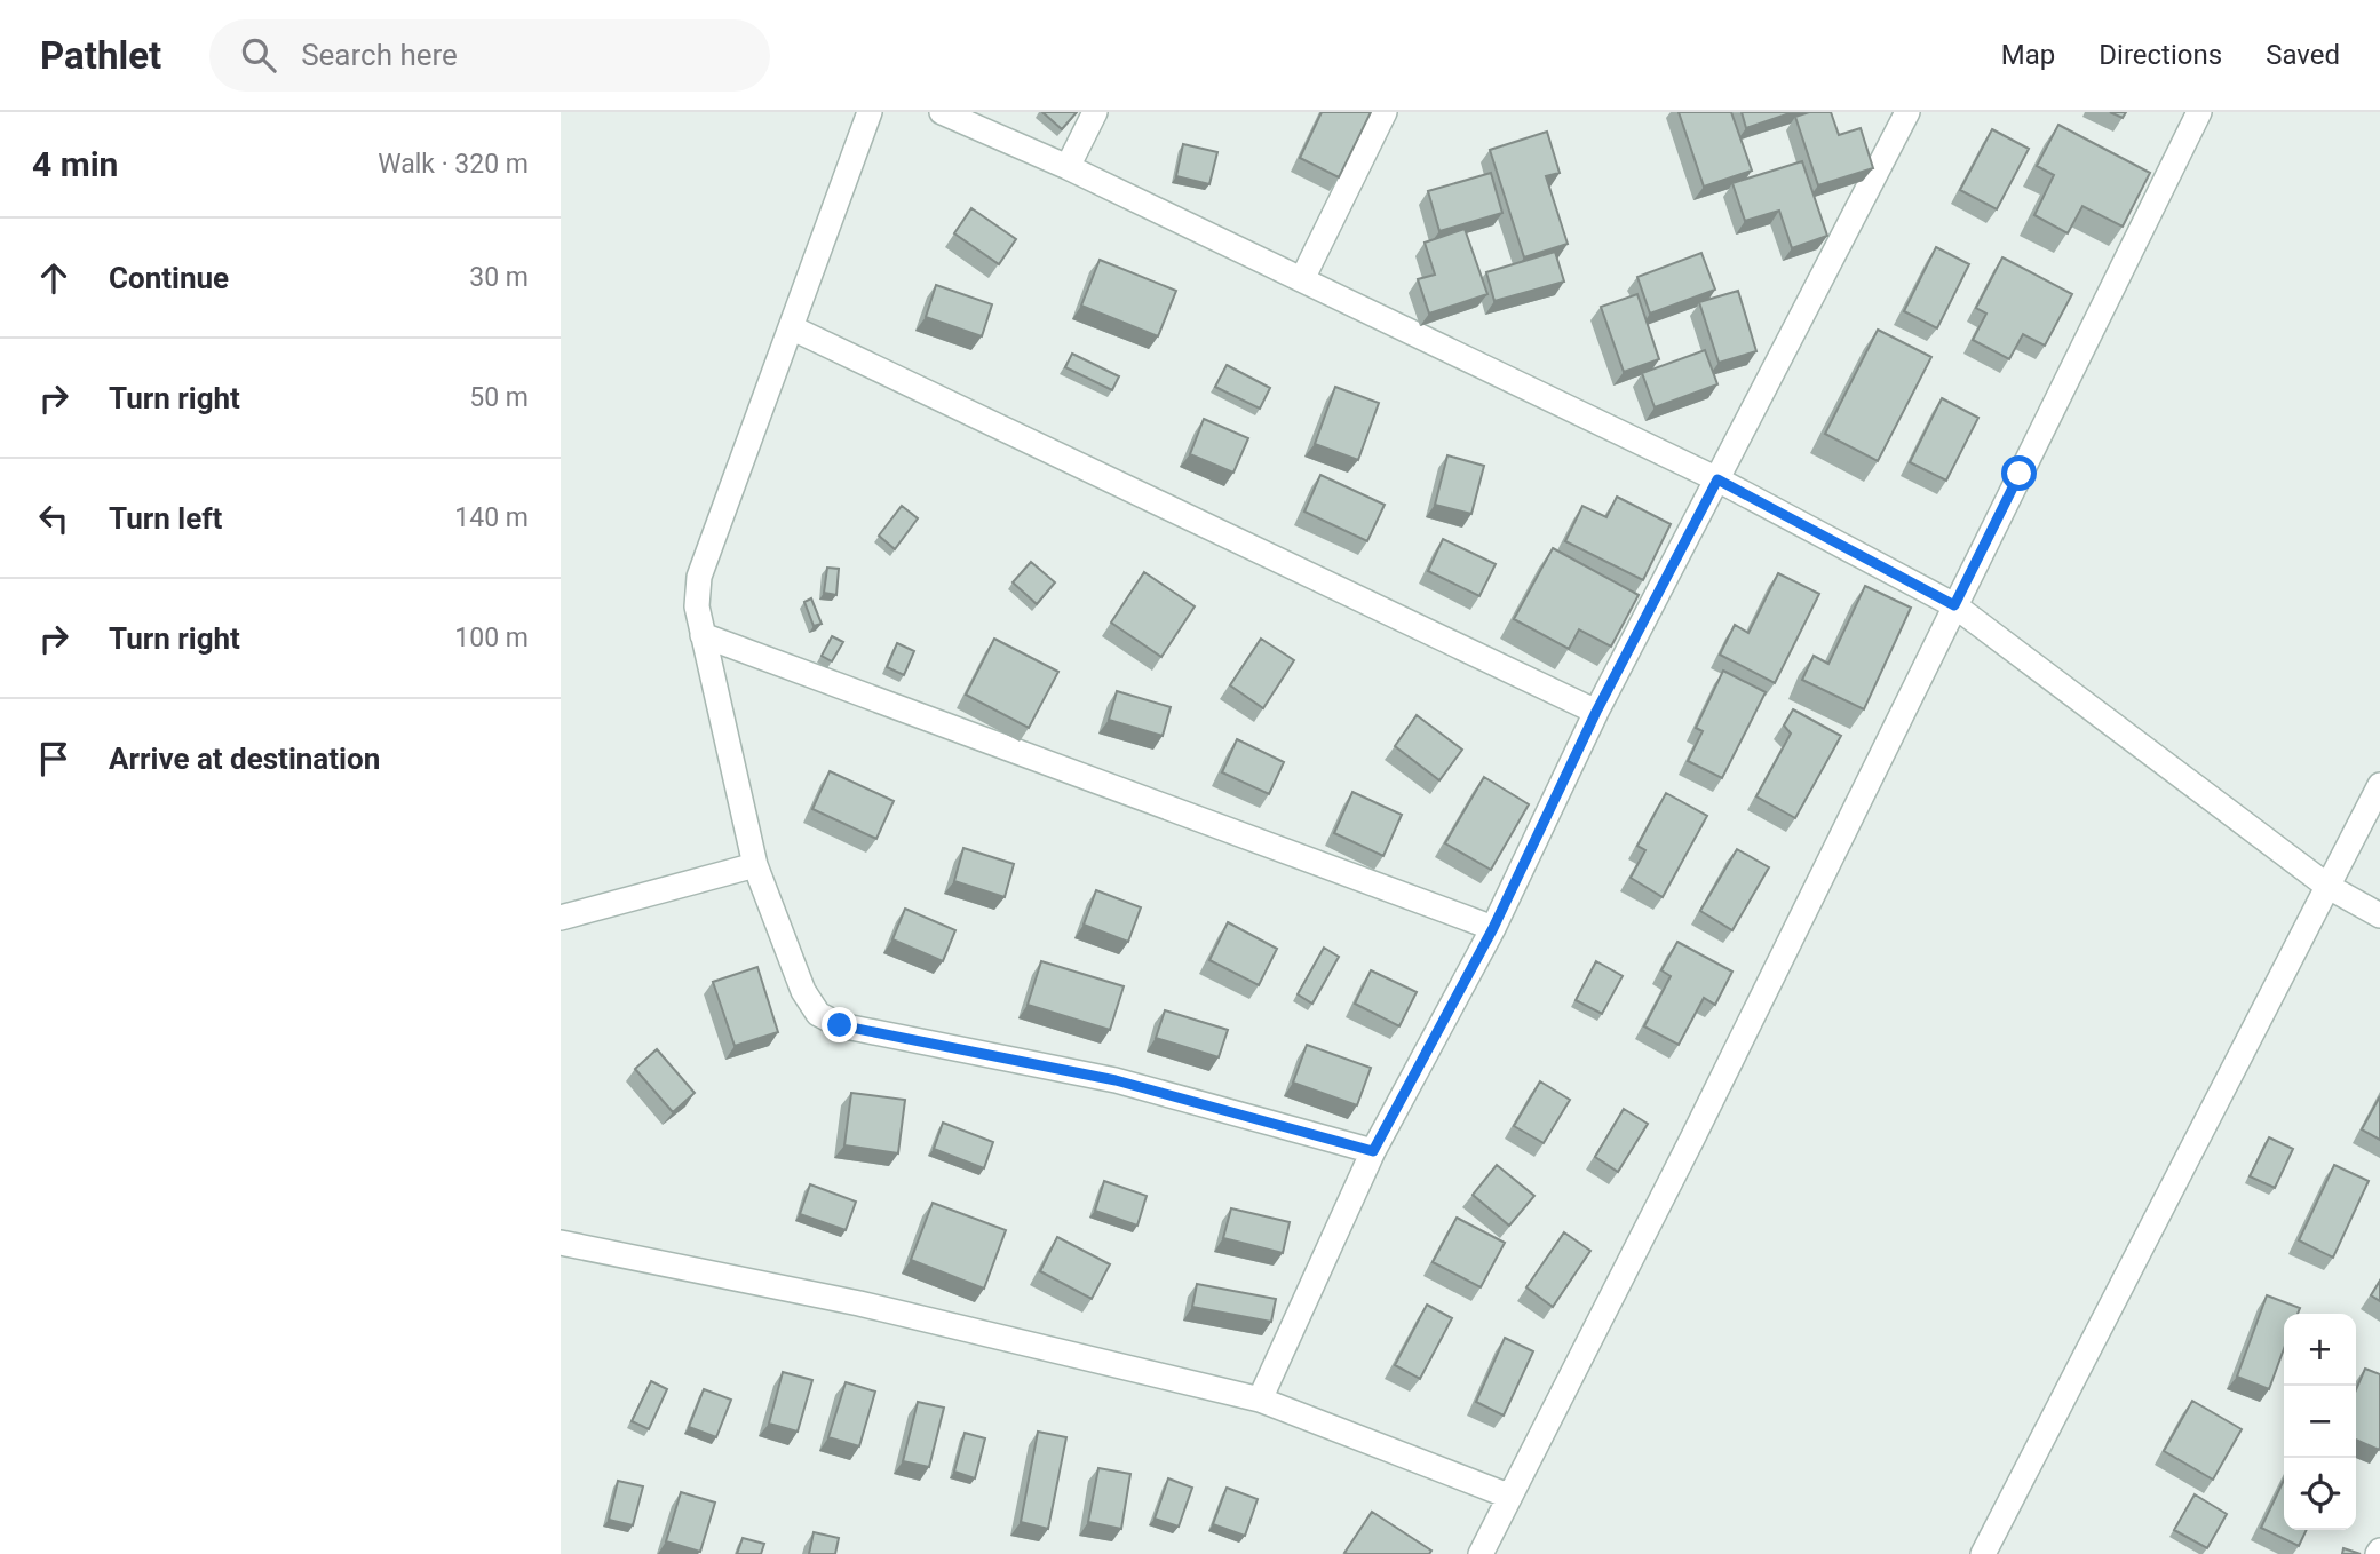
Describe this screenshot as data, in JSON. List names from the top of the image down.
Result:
{
  "page": {
    "header": "Pathlet",
    "search": "Search here",
    "nav": ["Map", "Directions", "Saved"],
    "heading": ["4 min", "Walk · 320 m"],
    "list": [
      ["Continue", "30 m"],
      ["Turn right", "50 m"],
      ["Turn left", "140 m"],
      ["Turn right", "100 m"],
      "Arrive at destination"
    ],
    "map_buttons": ["+", "−"]
  }
}
